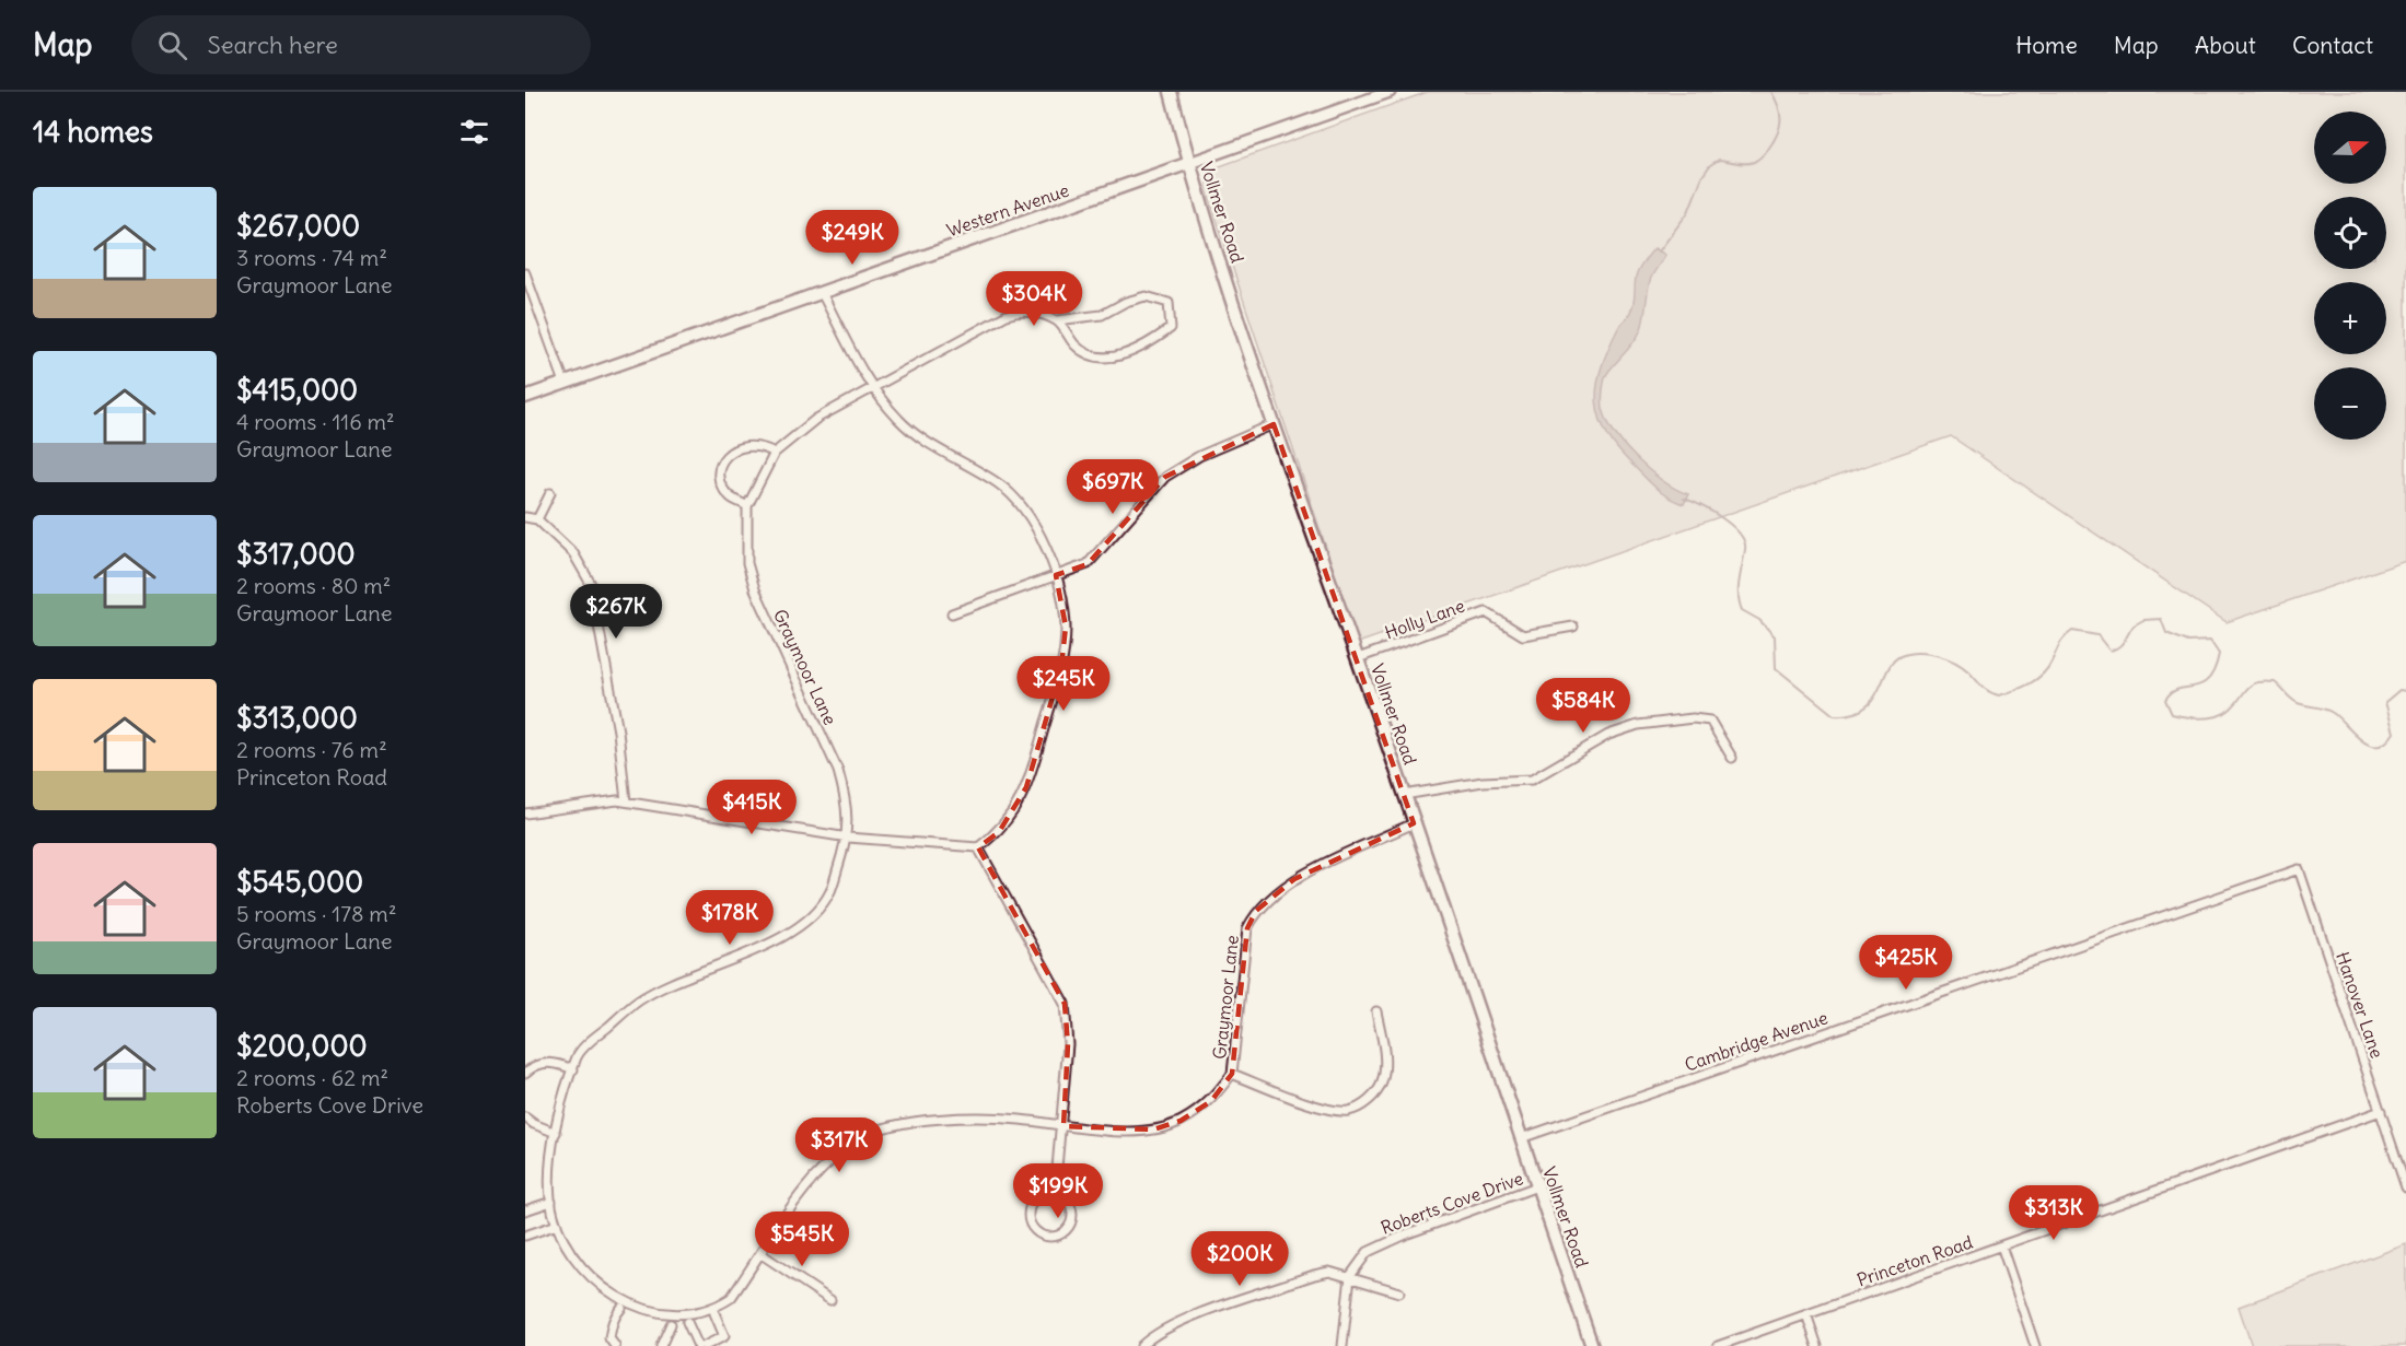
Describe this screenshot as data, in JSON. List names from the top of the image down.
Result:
{
  "streets": {
    "main road": ["Western Avenue", "Vollmer Road"],
    "street": [
      "Holly Lane",
      "Graymoor Lane",
      "Hanover Lane",
      "Cambridge Avenue",
      "Roberts Cove Drive",
      "Princeton Road"
    ]
  },
  "crossings": [
    ["Western Avenue", "Vollmer Road"],
    ["Vollmer Road", "Holly Lane"],
    ["Vollmer Road", "Graymoor Lane"],
    ["Vollmer Road", "Cambridge Avenue"],
    ["Vollmer Road", "Roberts Cove Drive"],
    ["Hanover Lane", "Cambridge Avenue"],
    ["Hanover Lane", "Princeton Road"]
  ],
  "north": "right",
  "page": {
    "header": "Map",
    "search": "Search here",
    "nav": [
      "Home",
      "Map",
      "About",
      "Contact"
    ],
    "heading": "14 homes",
    "map_buttons": ["+", "−"],
    "list": [
      {
        "name": "$267,000",
        "note": "3 rooms · 74 m² · Graymoor Lane"
      },
      {
        "name": "$415,000",
        "note": "4 rooms · 116 m² · Graymoor Lane"
      },
      {
        "name": "$317,000",
        "note": "2 rooms · 80 m² · Graymoor Lane"
      },
      {
        "name": "$313,000",
        "note": "2 rooms · 76 m² · Princeton Road"
      },
      {
        "name": "$545,000",
        "note": "5 rooms · 178 m² · Graymoor Lane"
      },
      {
        "name": "$200,000",
        "note": "2 rooms · 62 m² · Roberts Cove Drive"
      }
    ],
    "price": [
      "$249K",
      "$304K",
      "$697K",
      "$267K",
      "$245K",
      "$584K",
      "$415K",
      "$178K",
      "$425K",
      "$317K",
      "$199K",
      "$313K",
      "$545K",
      "$200K"
    ]
  }
}
